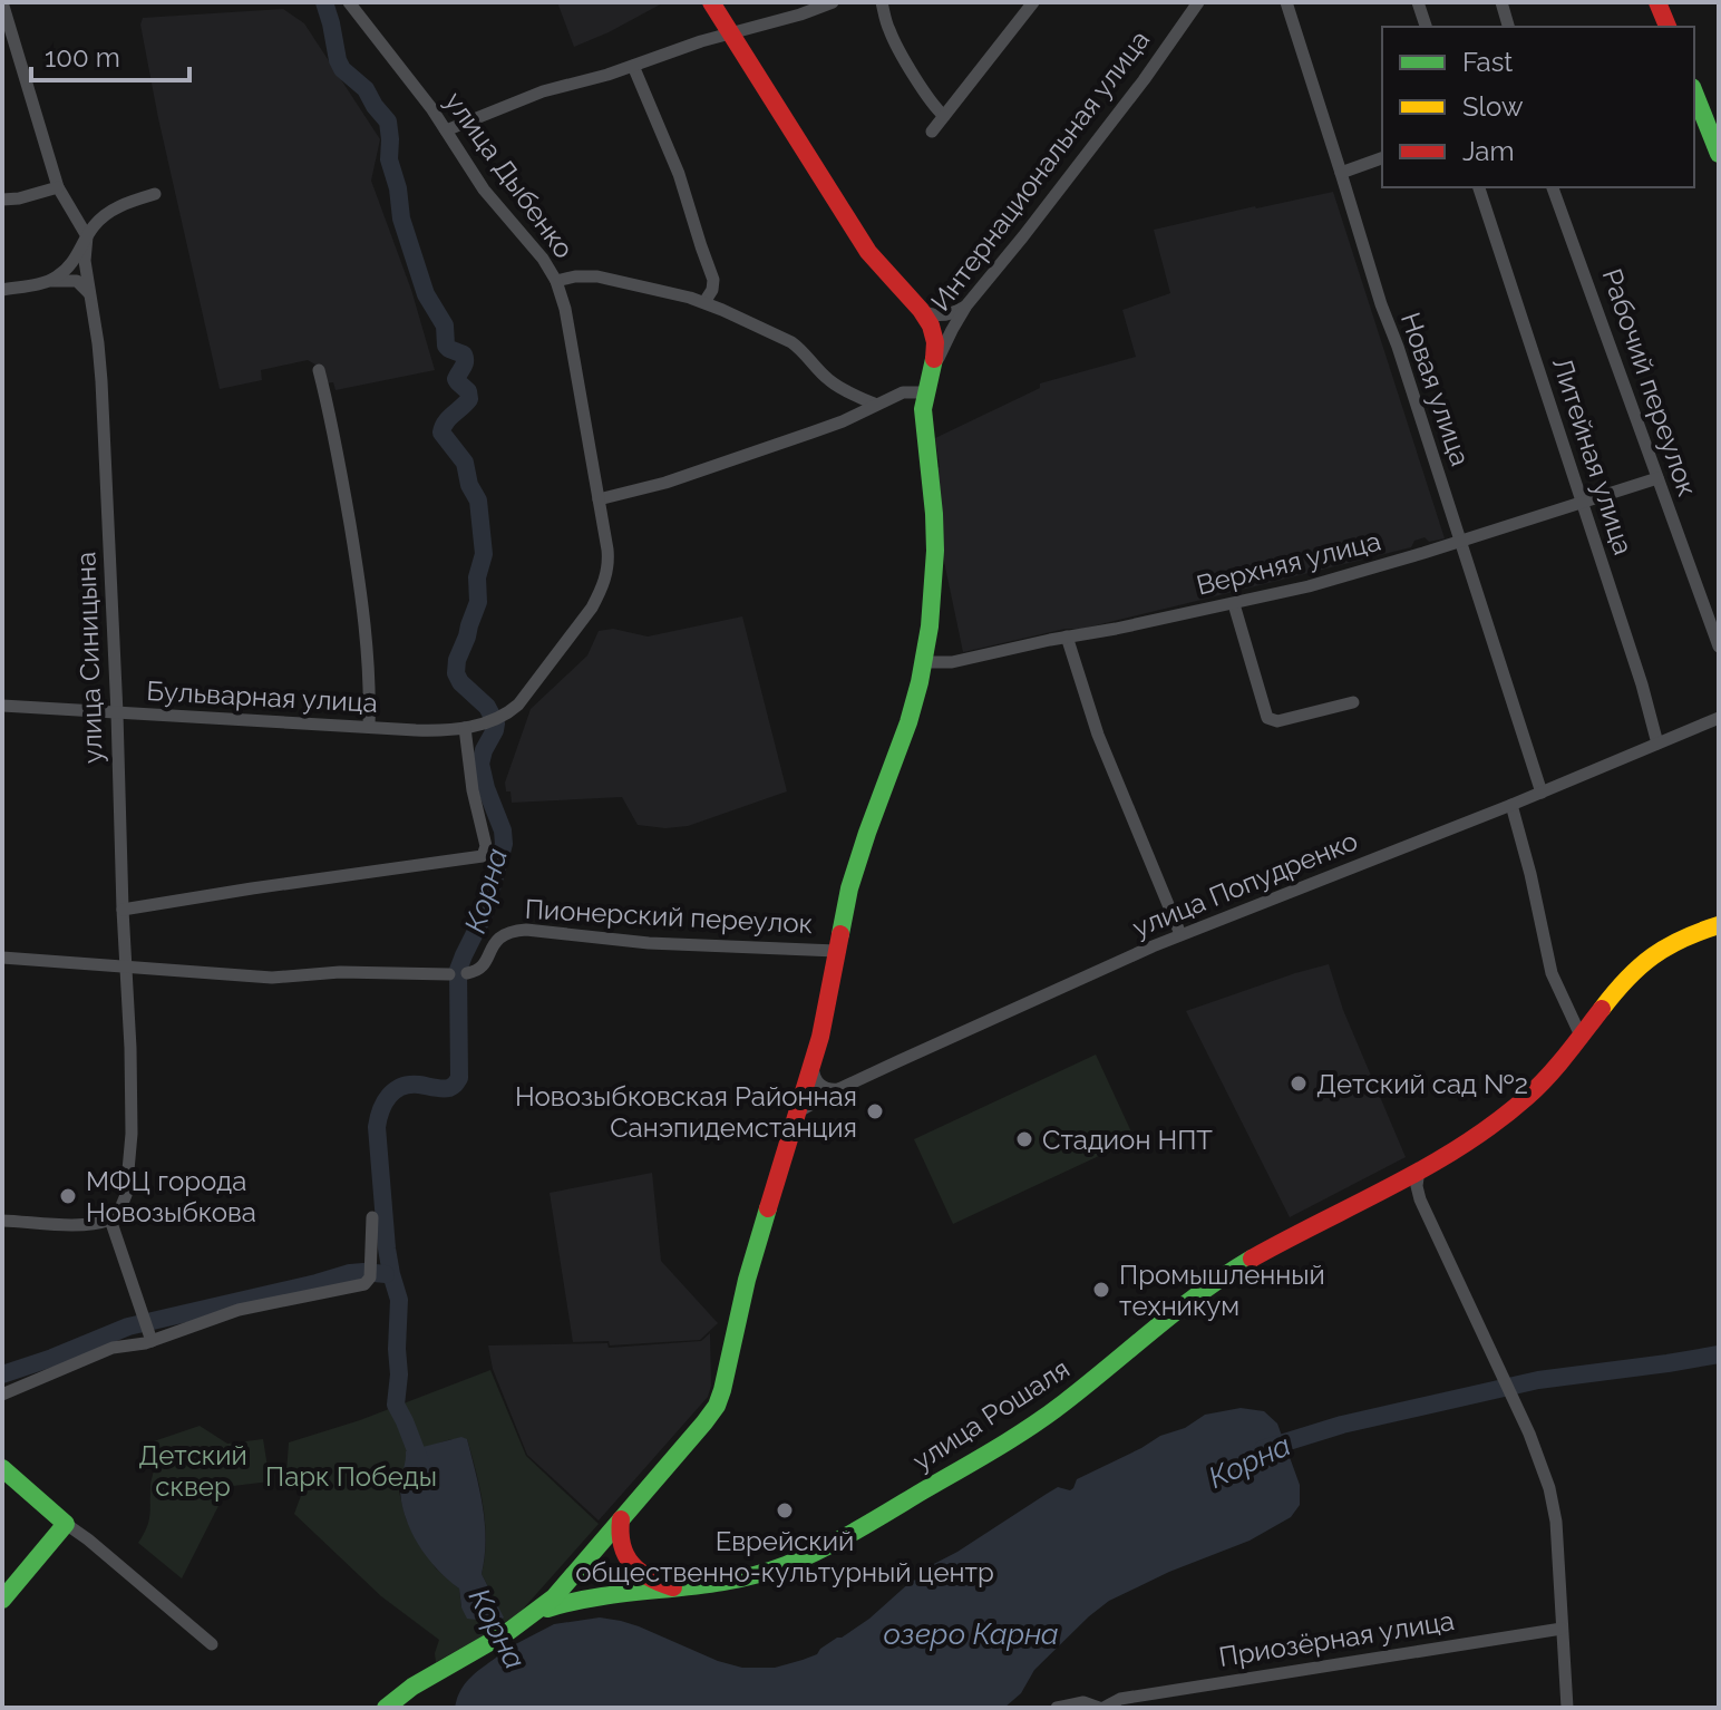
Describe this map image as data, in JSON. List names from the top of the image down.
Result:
{
  "streets": {
    "street": [
      "Интернациональная улица",
      "улица Дыбенко",
      "Рабочий переулок",
      "Новая улица",
      "Литейная улица",
      "Верхняя улица",
      "улица Синицына",
      "Бульварная улица",
      "улица Попудренко",
      "Пионерский переулок",
      "улица Рошаля",
      "Приозёрная улица"
    ]
  },
  "crossings": [
    ["Интернациональная улица", "Верхняя улица"],
    ["Интернациональная улица", "улица Попудренко"],
    ["Интернациональная улица", "Пионерский переулок"],
    ["Интернациональная улица", "улица Рошаля"],
    ["улица Дыбенко", "Бульварная улица"],
    ["Рабочий переулок", "Верхняя улица"],
    ["Новая улица", "Верхняя улица"],
    ["Новая улица", "улица Попудренко"],
    ["Литейная улица", "Верхняя улица"],
    ["Литейная улица", "улица Попудренко"],
    ["улица Синицына", "Бульварная улица"]
  ],
  "water": ["Корна", "озеро Карна"],
  "parks": ["Детский сквер", "Парк Победы"],
  "places": [
    "Детский сад №2",
    "Новозыбковская Районная Санэпидемстанция",
    "Стадион НПТ",
    "МФЦ города Новозыбкова",
    "Промышленный техникум",
    "Еврейский общественно-культурный центр"
  ],
  "legend": ["Fast", "Slow", "Jam"],
  "scale_bar": "100 m"
}
